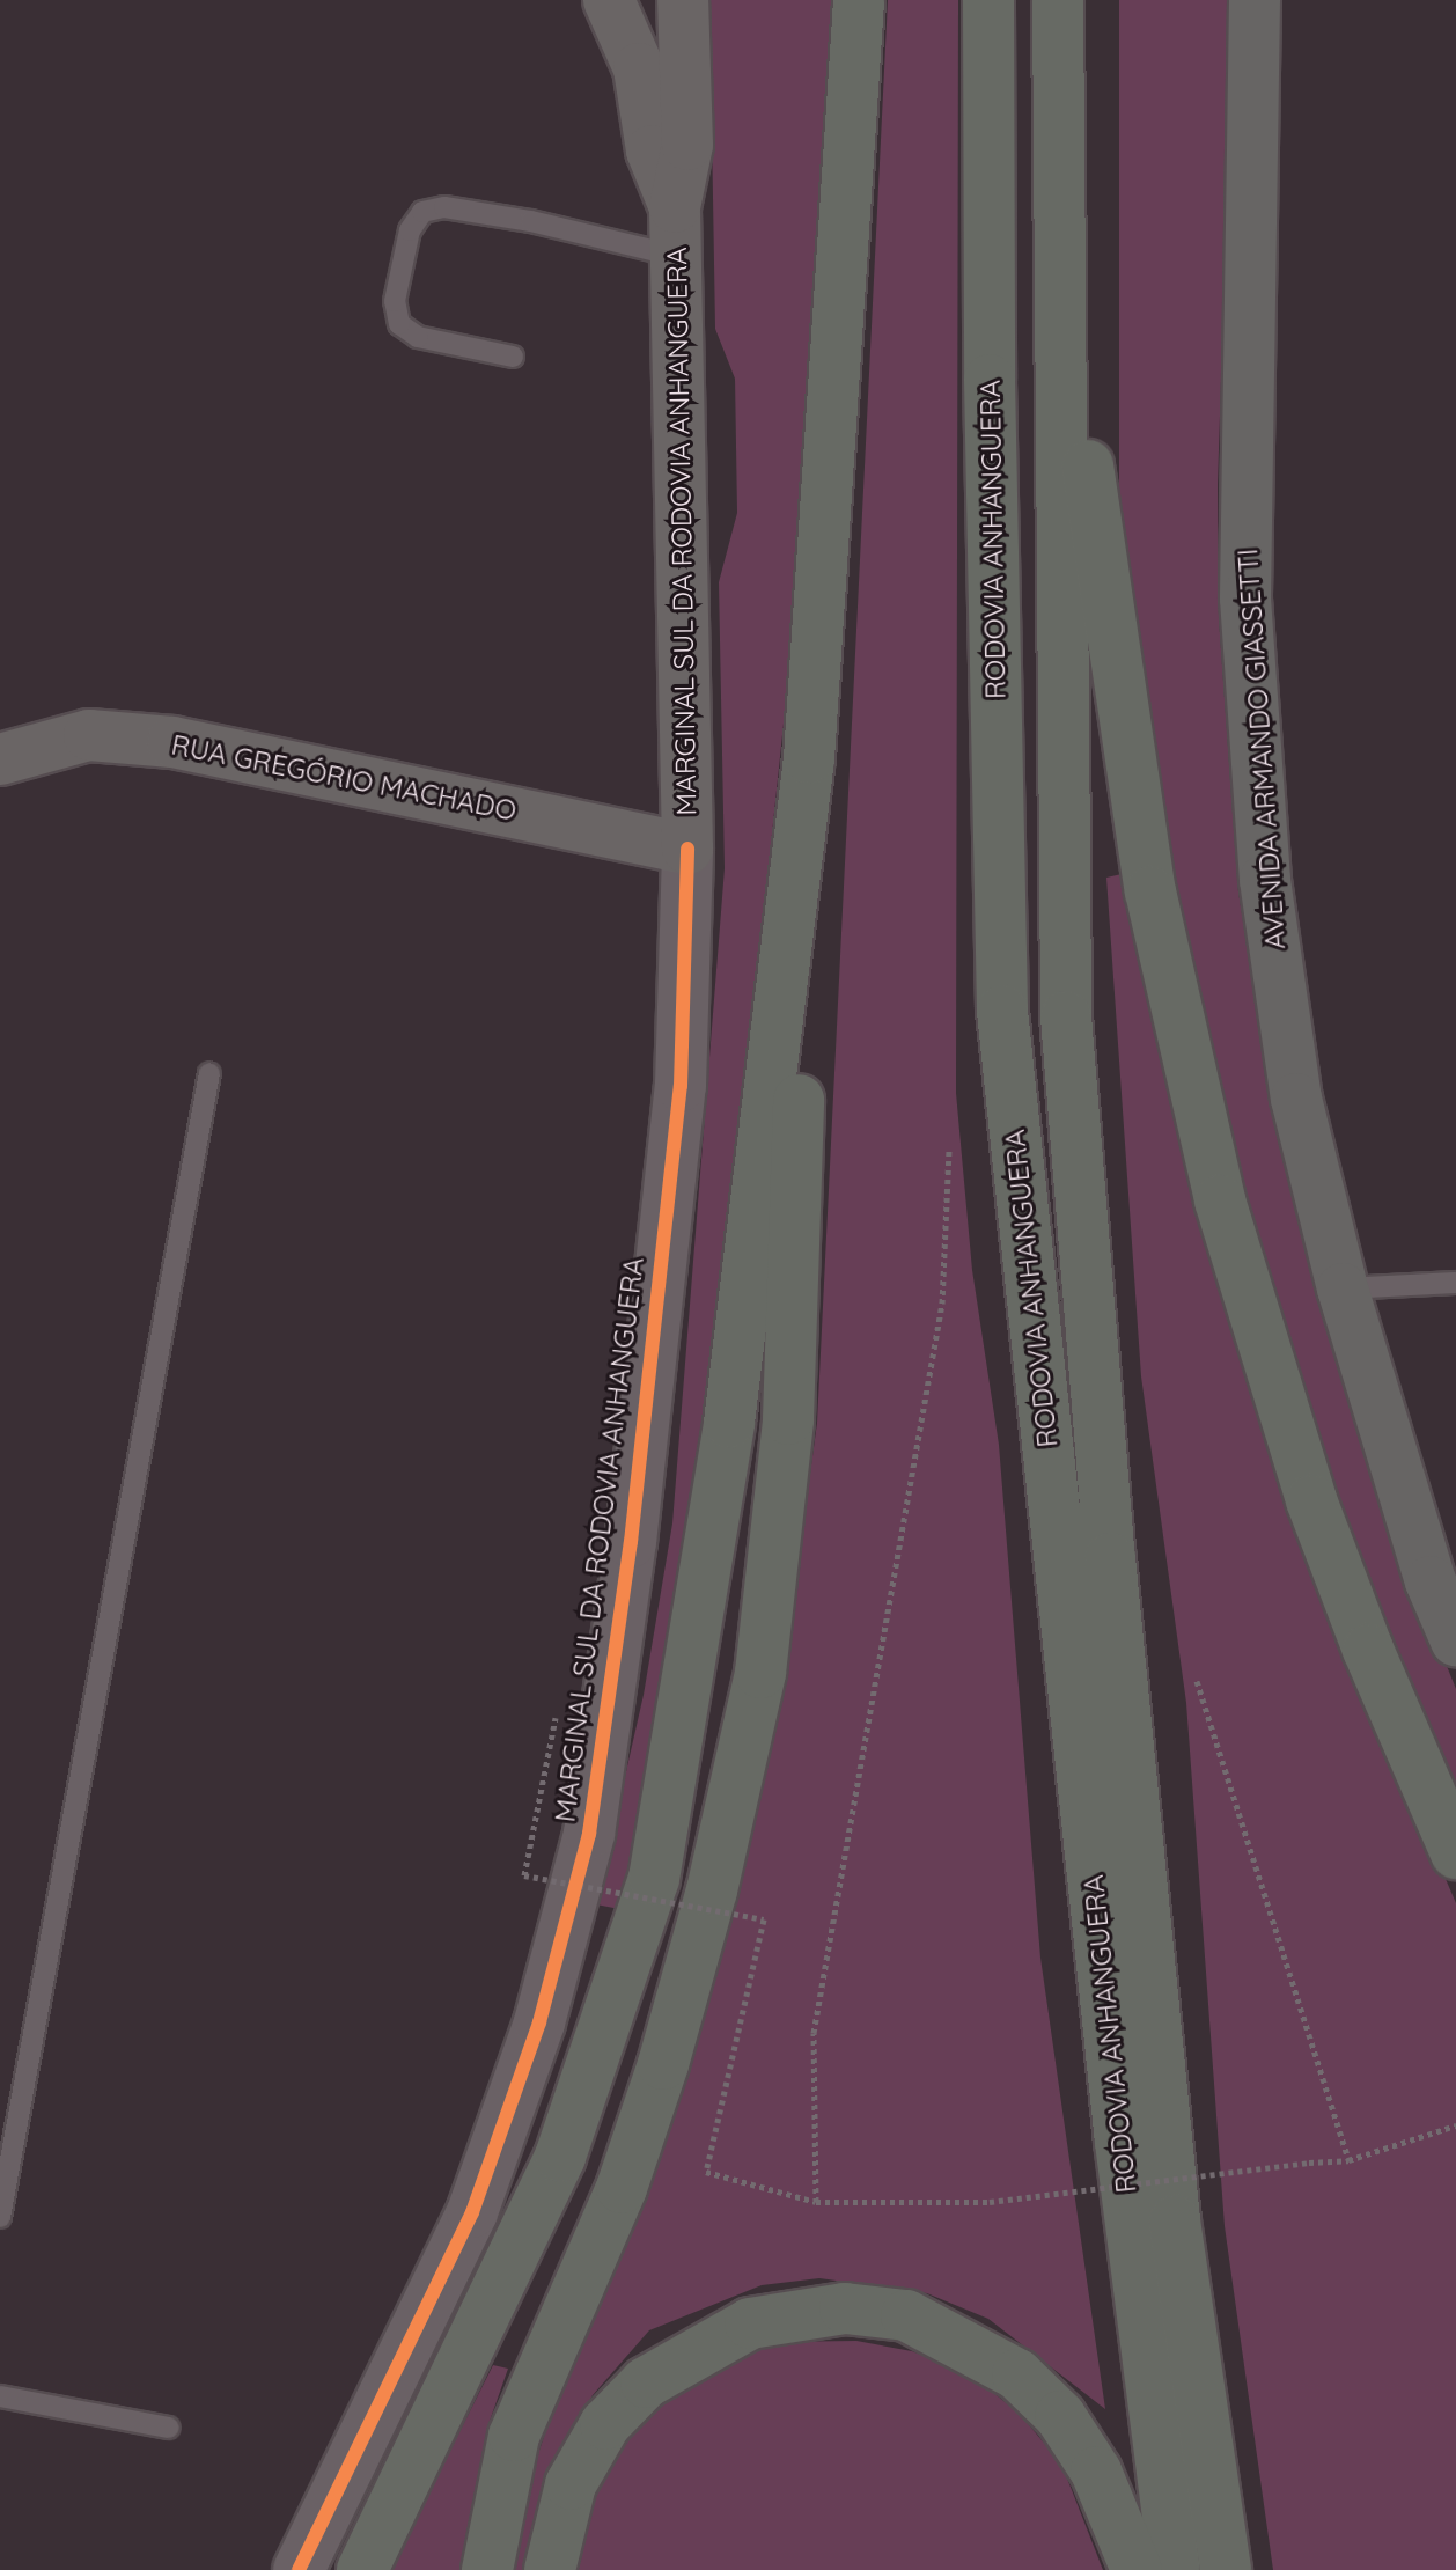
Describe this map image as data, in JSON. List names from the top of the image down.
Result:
{
  "streets": {
    "highway": ["RODOVIA ANHANGUERA"],
    "main road": ["MARGINAL SUL DA RODOVIA ANHANGUERA", "AVENIDA ARMANDO GIASSETTI", "RUA GREGÓRIO MACHADO"]
  },
  "crossings": [
    ["MARGINAL SUL DA RODOVIA ANHANGUERA", "RUA GREGÓRIO MACHADO"]
  ]
}
